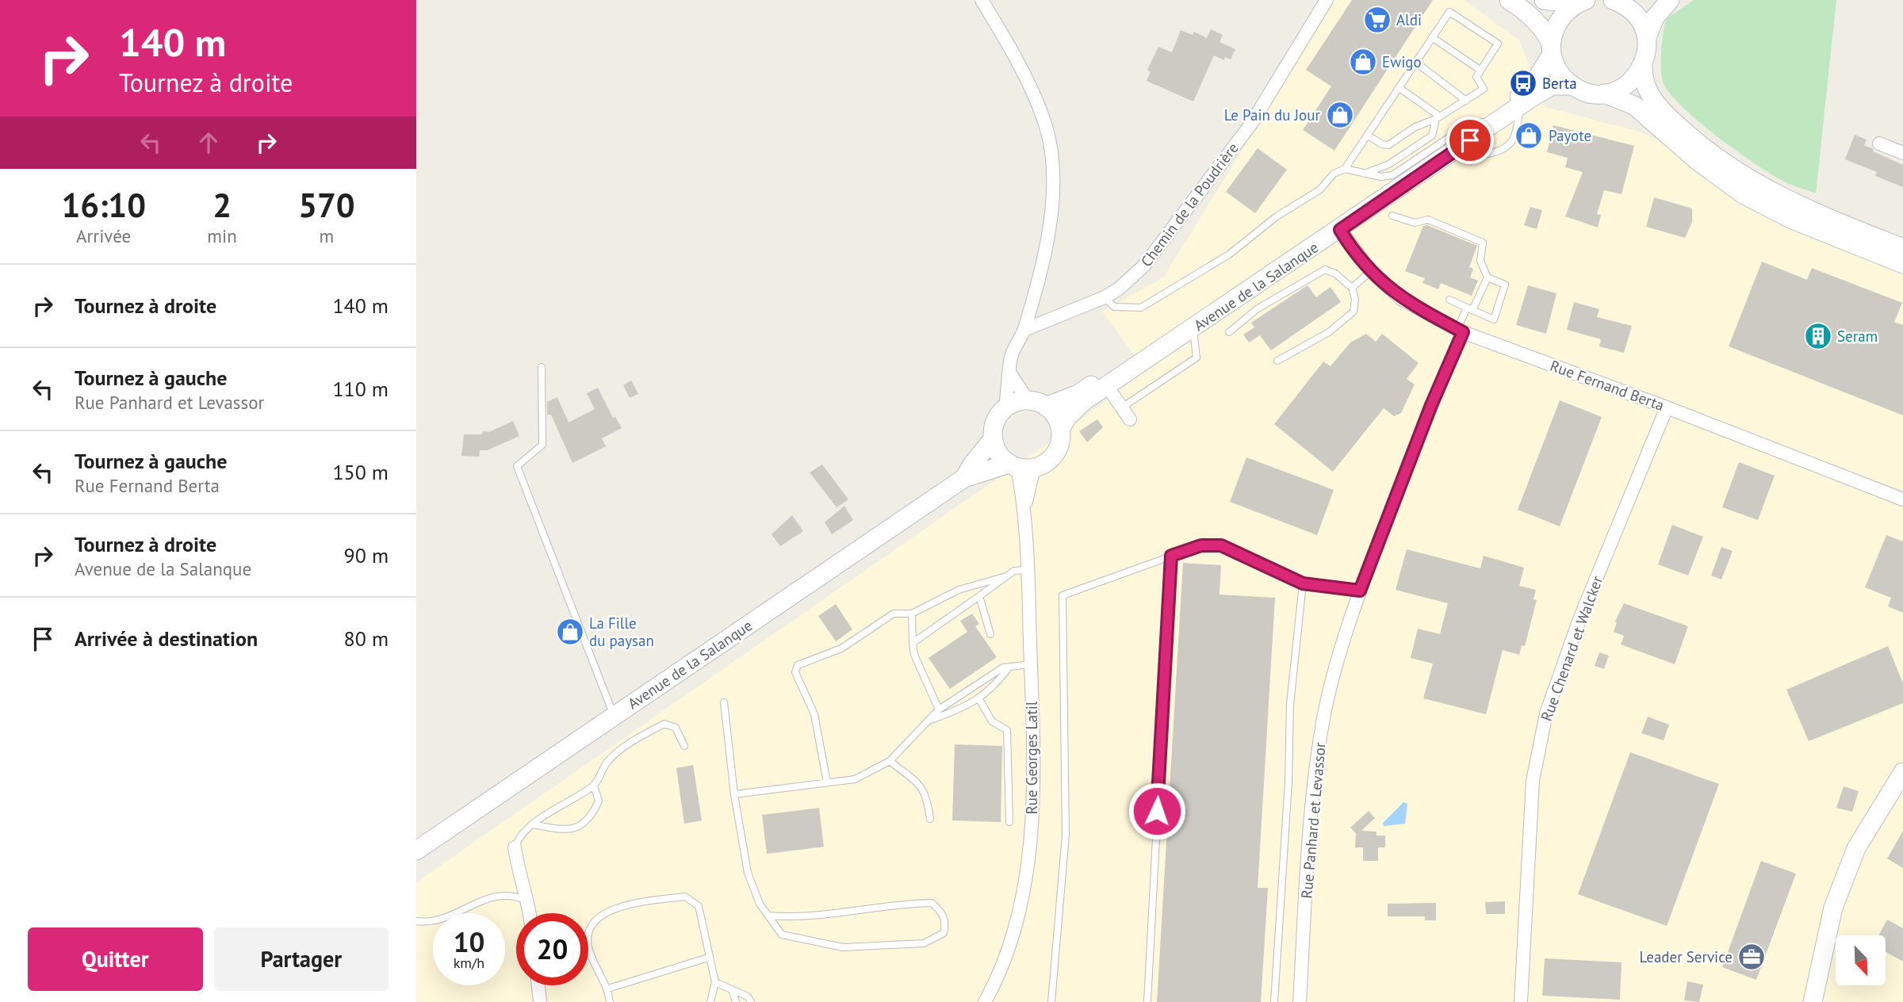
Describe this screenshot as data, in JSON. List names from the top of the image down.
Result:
{
  "streets": {
    "main road": ["Avenue de la Salanque"],
    "street": [
      "Chemin de la Poudrière",
      "Rue Fernand Berta",
      "Rue Chenard et Walcker",
      "Rue Georges Latil",
      "Rue Panhard et Levassor"
    ]
  },
  "crossings": [
    ["Avenue de la Salanque", "Rue Fernand Berta"],
    ["Avenue de la Salanque", "Rue Georges Latil"],
    ["Rue Fernand Berta", "Rue Chenard et Walcker"],
    ["Rue Fernand Berta", "Rue Panhard et Levassor"]
  ],
  "places": {
    "supermarket": ["Aldi"],
    "shop": [
      "Ewigo",
      "Le Pain du Jour",
      "Payote",
      "La Fille du paysan"
    ],
    "bus stop": ["Berta"],
    "building": ["Seram"],
    "office": ["Leader Service"]
  },
  "north": "bottom right",
  "page": {
    "turn": ["140 m", "Tournez à droite"],
    "eta": [
      "16:10",
      "Arrivée",
      "2",
      "min",
      "570",
      "m"
    ],
    "list": [
      {
        "name": "Tournez à droite",
        "value": "140 m"
      },
      {
        "name": "Tournez à gauche",
        "note": "Rue Panhard et Levassor",
        "value": "110 m"
      },
      {
        "name": "Tournez à gauche",
        "note": "Rue Fernand Berta",
        "value": "150 m"
      },
      {
        "name": "Tournez à droite",
        "note": "Avenue de la Salanque",
        "value": "90 m"
      },
      {
        "name": "Arrivée à destination",
        "value": "80 m"
      }
    ],
    "speed": "10 km/h",
    "limit": "20",
    "buttons": ["Quitter", "Partager"]
  }
}
